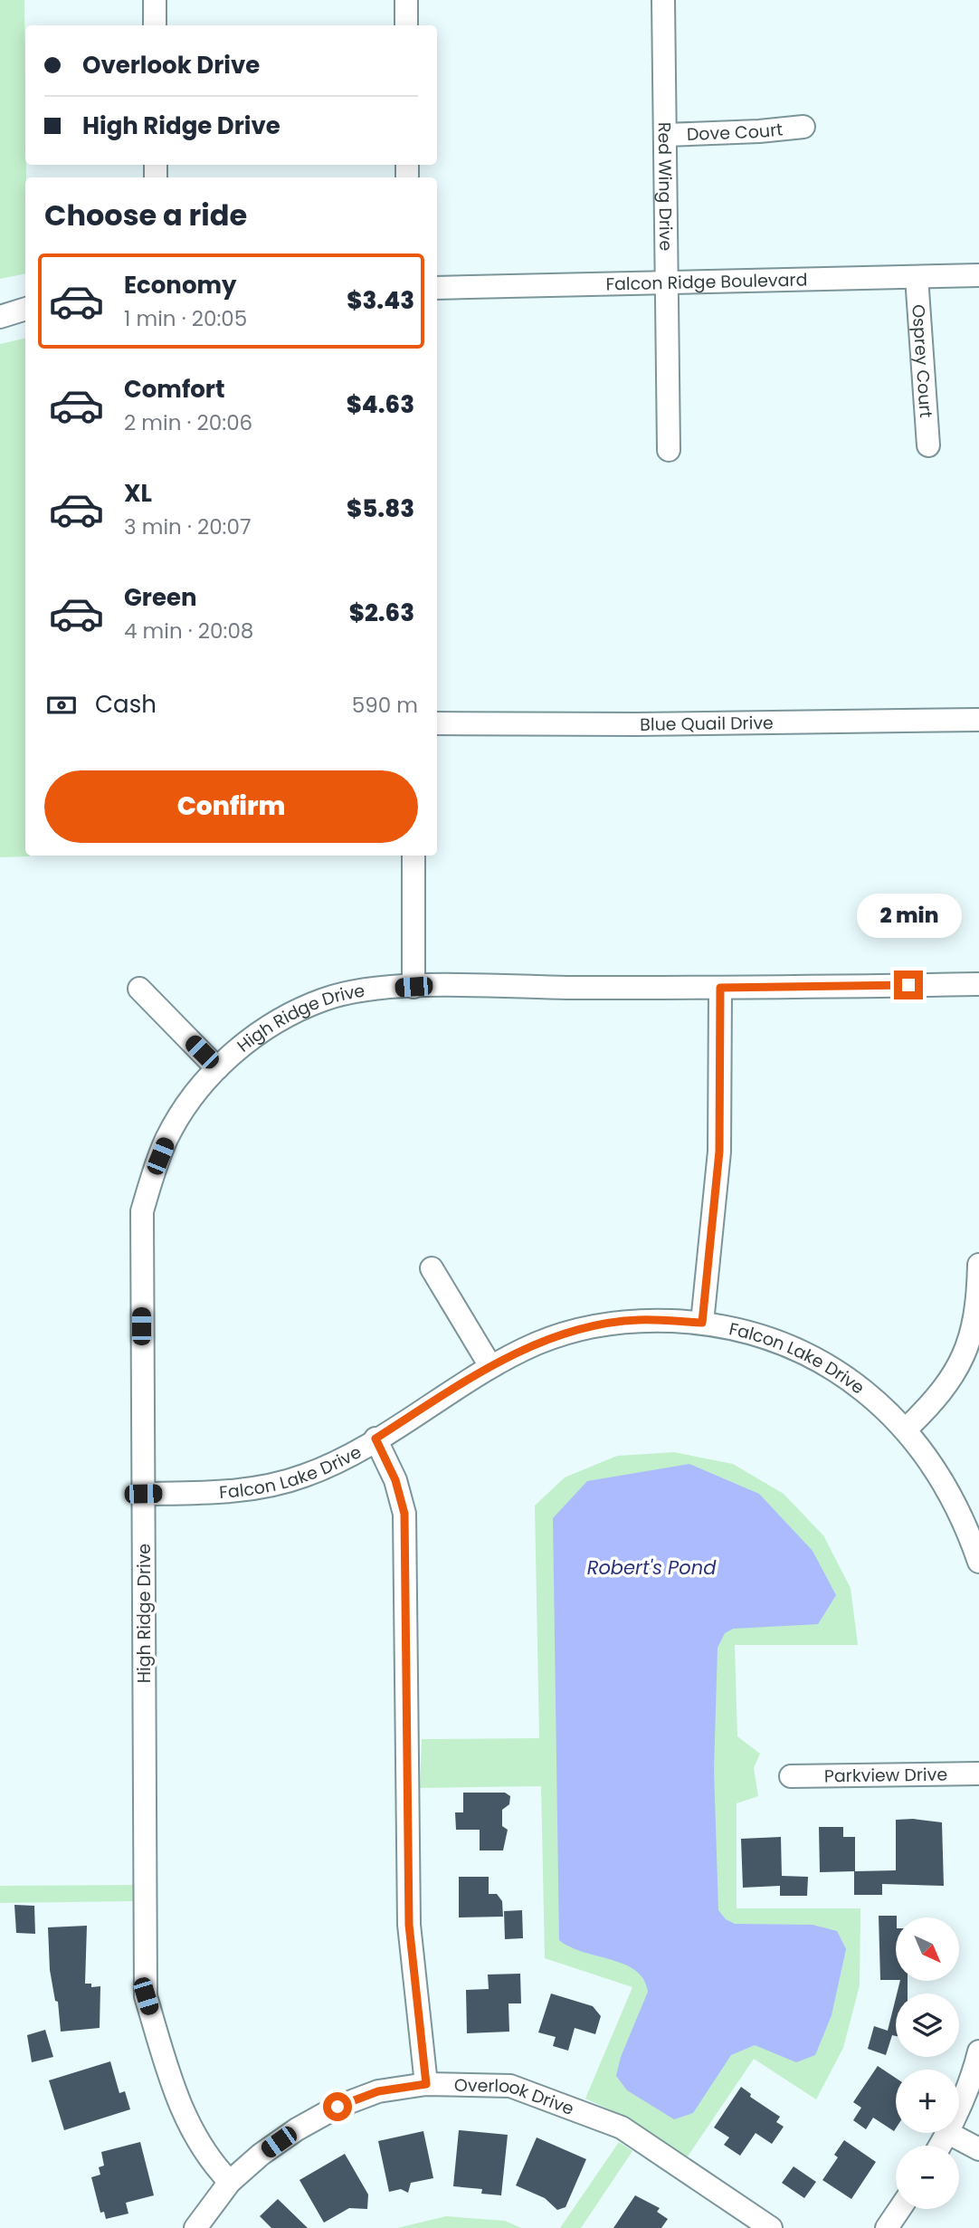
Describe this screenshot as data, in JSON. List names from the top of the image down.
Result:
{
  "streets": {
    "street": [
      "Dove Court",
      "Red Wing Drive",
      "Falcon Ridge Boulevard",
      "Osprey Court",
      "Blue Quail Drive",
      "High Ridge Drive",
      "Falcon Lake Drive",
      "Parkview Drive",
      "Overlook Drive"
    ]
  },
  "crossings": [
    ["Dove Court", "Red Wing Drive"],
    ["Red Wing Drive", "Falcon Ridge Boulevard"],
    ["Falcon Ridge Boulevard", "Osprey Court"],
    ["High Ridge Drive", "Falcon Lake Drive"],
    ["High Ridge Drive", "Overlook Drive"]
  ],
  "water": ["Robert's Pond"],
  "north": "bottom right",
  "page": {
    "banner": ["Overlook Drive", "High Ridge Drive"],
    "heading": "Choose a ride",
    "list": [
      {
        "name": "Economy",
        "note": "1 min · 20:05",
        "value": "$3.43"
      },
      {
        "name": "Comfort",
        "note": "2 min · 20:06",
        "value": "$4.63"
      },
      {
        "name": "XL",
        "note": "3 min · 20:07",
        "value": "$5.83"
      },
      {
        "name": "Green",
        "note": "4 min · 20:08",
        "value": "$2.63"
      }
    ],
    "pay": ["Cash", "590 m"],
    "buttons": "Confirm",
    "bubble": "2 min",
    "map_buttons": ["+", "−"]
  }
}
